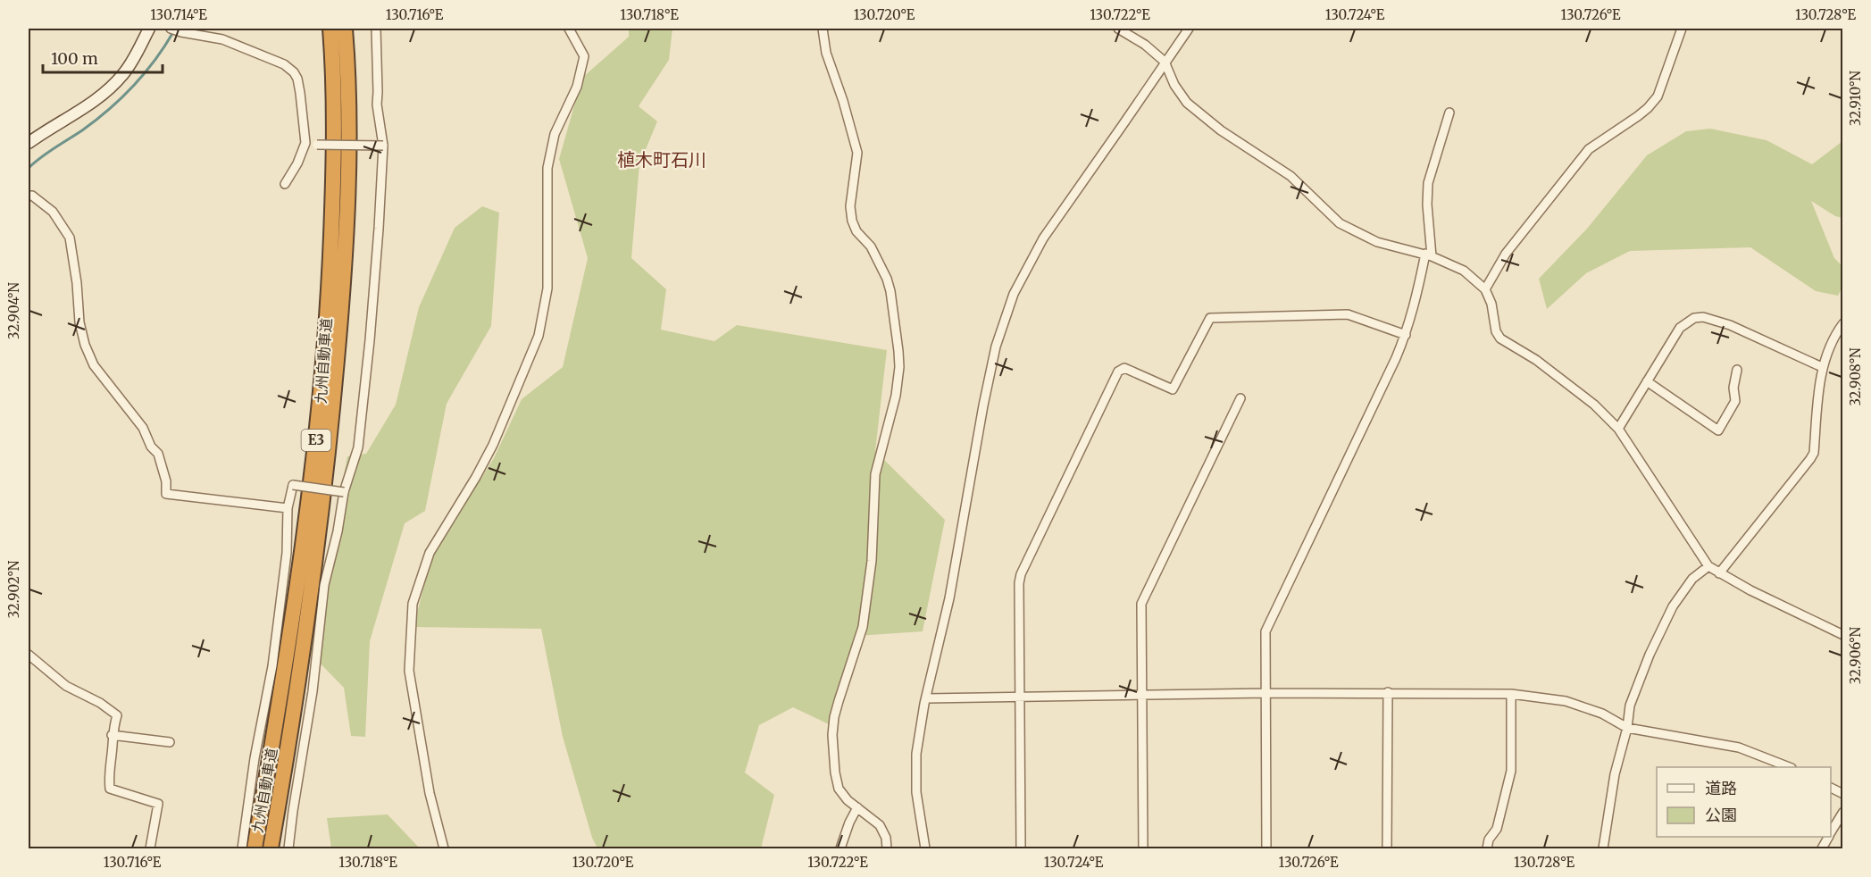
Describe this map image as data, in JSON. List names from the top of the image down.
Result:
{
  "streets": {
    "highway": ["九州自動車道", "E3"]
  },
  "districts": ["植木町石川"],
  "legend": ["道路", "公園"],
  "scale_bar": "100 m",
  "coordinates": [
    "130.714°E",
    "130.716°E",
    "130.718°E",
    "130.720°E",
    "130.722°E",
    "130.724°E",
    "130.726°E",
    "130.728°E",
    "32.910°N",
    "32.904°N",
    "32.908°N",
    "32.902°N",
    "32.906°N"
  ]
}
